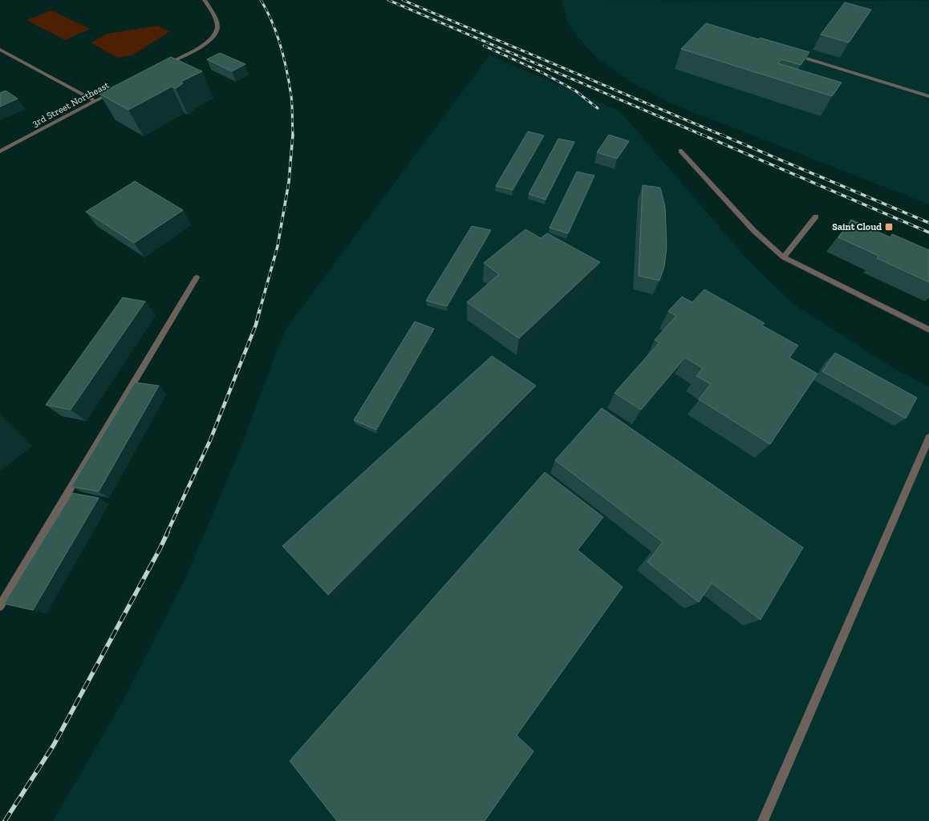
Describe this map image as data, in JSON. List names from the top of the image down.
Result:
{
  "streets": {
    "street": ["3rd Street Northeast"]
  },
  "places": {
    "transit": ["Saint Cloud"]
  }
}
